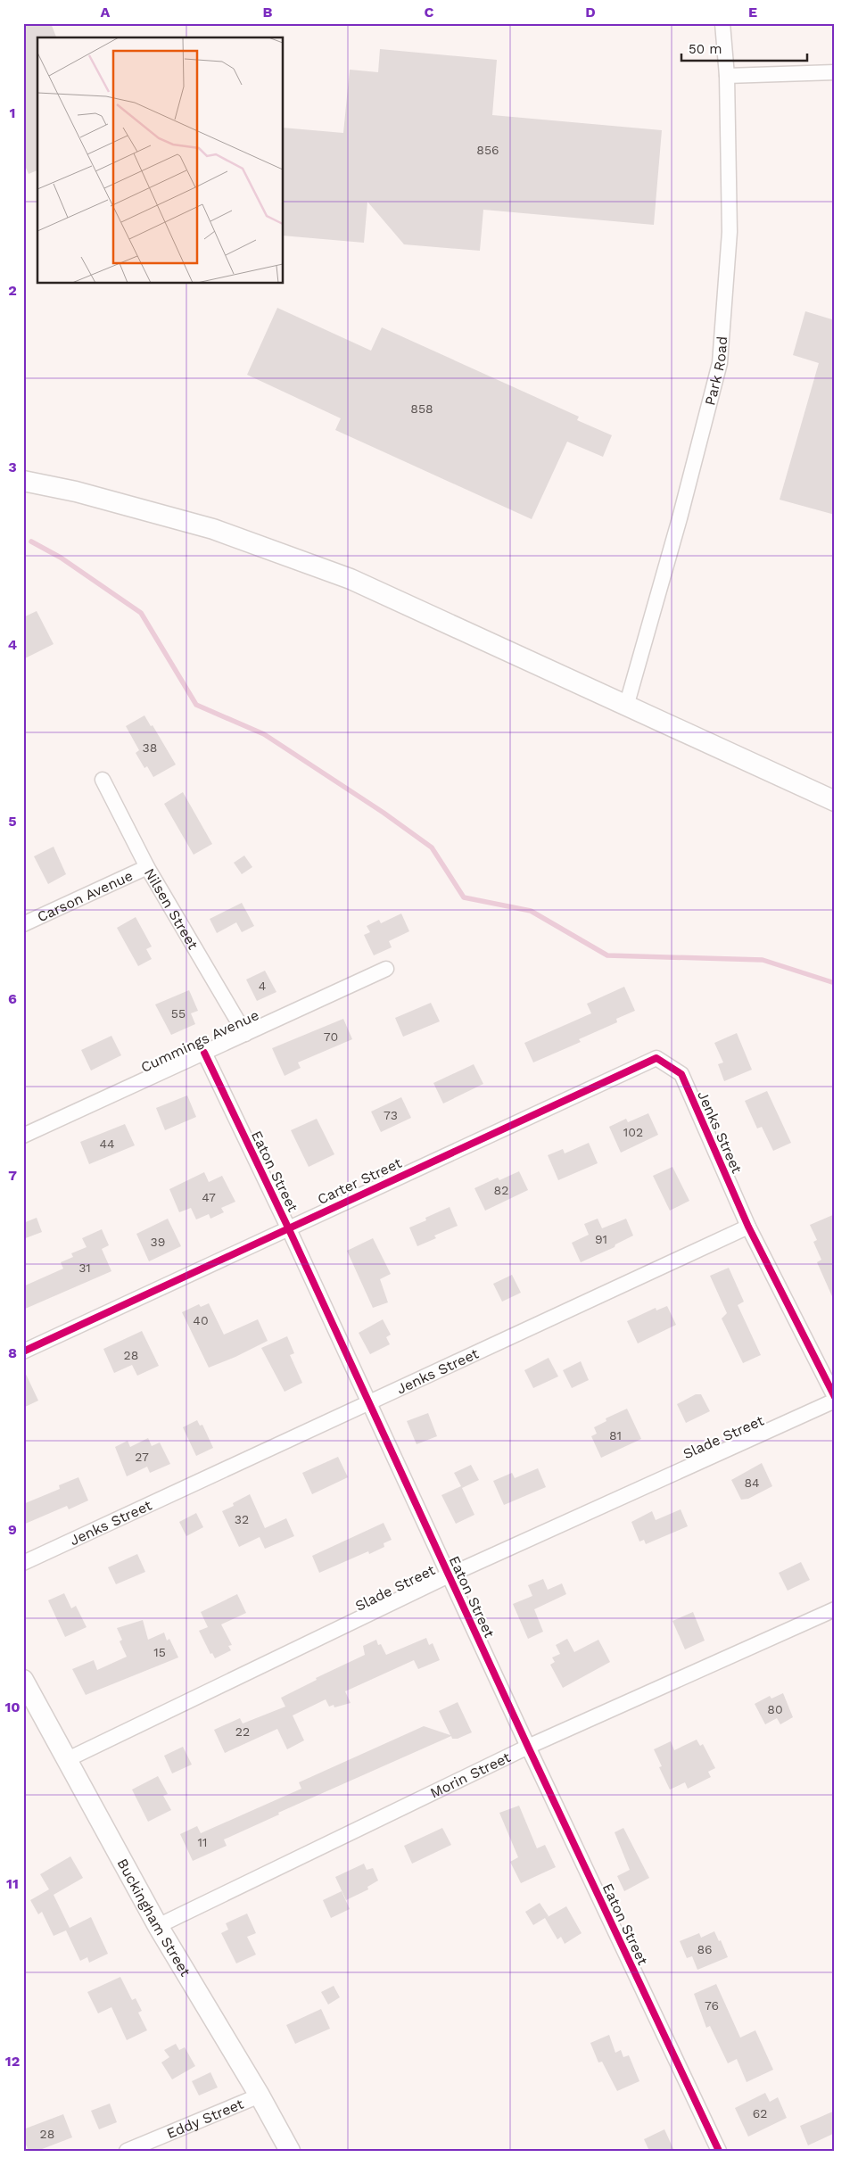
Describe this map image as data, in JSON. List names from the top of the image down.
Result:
{
  "streets": {
    "main road": ["Buckingham Street"],
    "street": [
      "Park Road",
      "Carson Avenue",
      "Nilsen Street",
      "Cummings Avenue",
      "Jenks Street",
      "Eaton Street",
      "Carter Street",
      "Slade Street",
      "Morin Street",
      "Eddy Street"
    ]
  },
  "crossings": [
    ["Carson Avenue", "Nilsen Street"],
    ["Nilsen Street", "Cummings Avenue"],
    ["Cummings Avenue", "Eaton Street"],
    ["Jenks Street", "Eaton Street"],
    ["Jenks Street", "Carter Street"],
    ["Jenks Street", "Slade Street"],
    ["Eaton Street", "Carter Street"],
    ["Eaton Street", "Slade Street"],
    ["Eaton Street", "Morin Street"],
    ["Slade Street", "Buckingham Street"],
    ["Morin Street", "Buckingham Street"],
    ["Buckingham Street", "Eddy Street"]
  ],
  "house_numbers": [
    "856",
    "858",
    "38",
    "4",
    "55",
    "70",
    "73",
    "102",
    "44",
    "82",
    "47",
    "91",
    "39",
    "31",
    "40",
    "28",
    "81",
    "27",
    "84",
    "32",
    "15",
    "80",
    "22",
    "11",
    "86",
    "76",
    "62",
    "28"
  ],
  "scale_bar": "50 m",
  "grid": {
    "columns": [
      "A",
      "B",
      "C",
      "D",
      "E"
    ],
    "rows": [
      "1",
      "2",
      "3",
      "4",
      "5",
      "6",
      "7",
      "8",
      "9",
      "10",
      "11",
      "12"
    ]
  }
}
